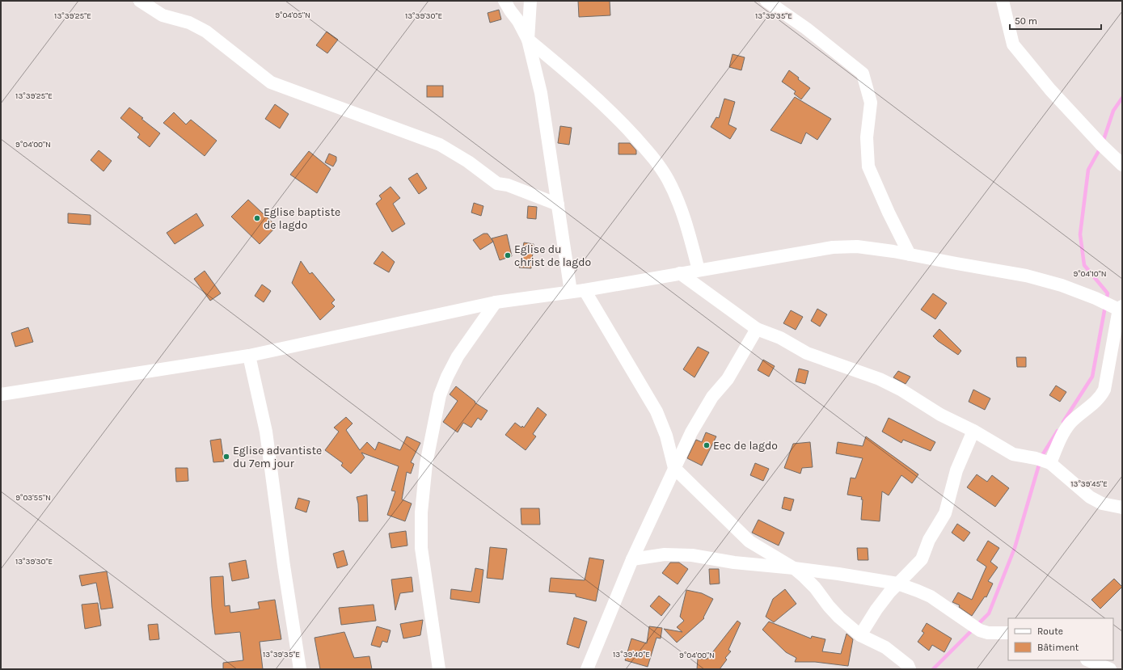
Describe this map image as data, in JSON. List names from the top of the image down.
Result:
{
  "places": [
    "Eglise baptiste de lagdo",
    "Eglise du christ de lagdo",
    "Eec de lagdo",
    "Eglise advantiste du 7em jour"
  ],
  "legend": ["Route", "Bâtiment"],
  "scale_bar": "50 m",
  "coordinates": [
    "9°04'05\"N",
    "13°39'25\"E",
    "13°39'30\"E",
    "13°39'35\"E",
    "9°04'00\"N",
    "9°04'10\"N",
    "13°39'45\"E",
    "9°03'55\"N",
    "13°39'40\"E"
  ]
}
